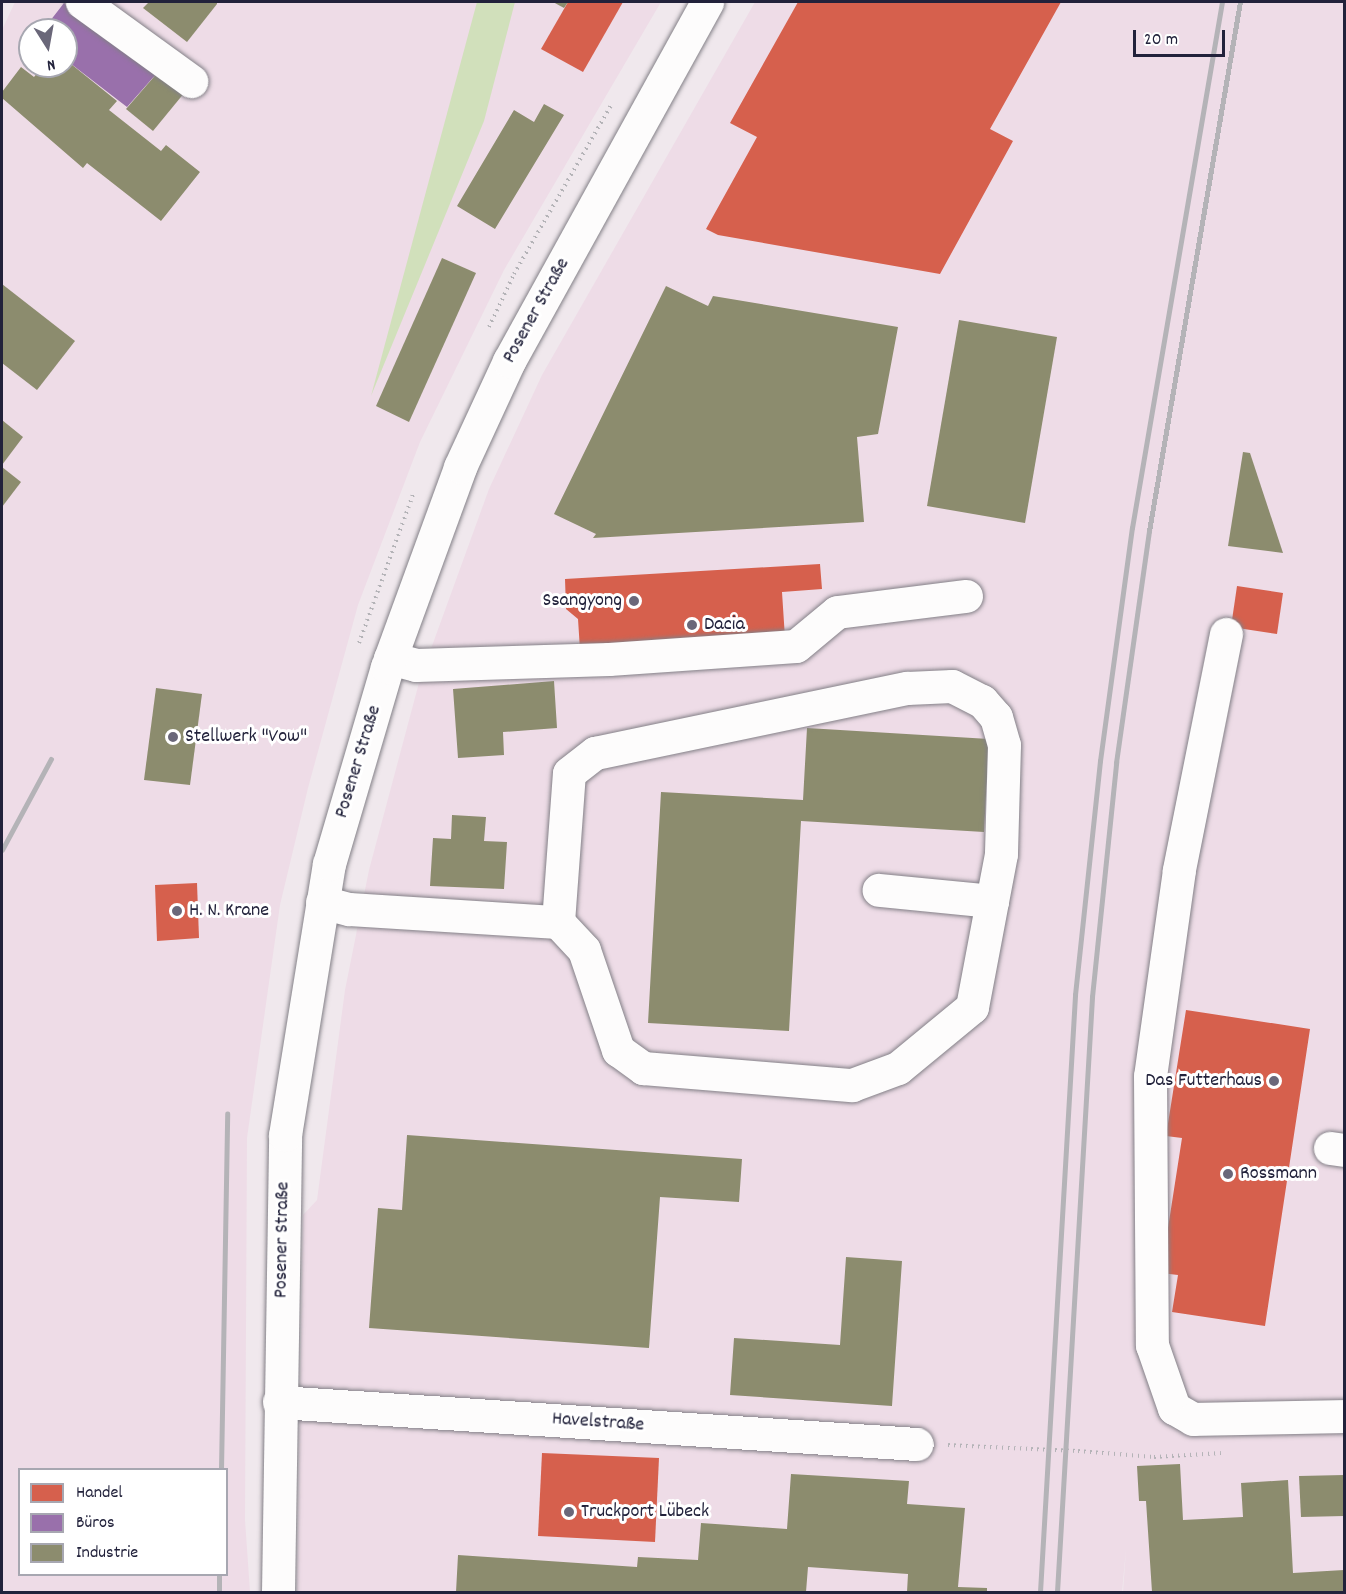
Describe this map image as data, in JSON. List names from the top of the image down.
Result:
{
  "streets": {
    "street": ["Posener Straße", "Havelstraße"]
  },
  "crossings": [
    ["Posener Straße", "Havelstraße"]
  ],
  "places": [
    "Ssangyong",
    "Dacia",
    "Stellwerk \"Vow\"",
    "H. N. Krane",
    "Das Futterhaus",
    "Rossmann",
    "Truckport Lübeck"
  ],
  "legend": ["Handel", "Büros", "Industrie"],
  "scale_bar": "20 m",
  "north": "bottom"
}
